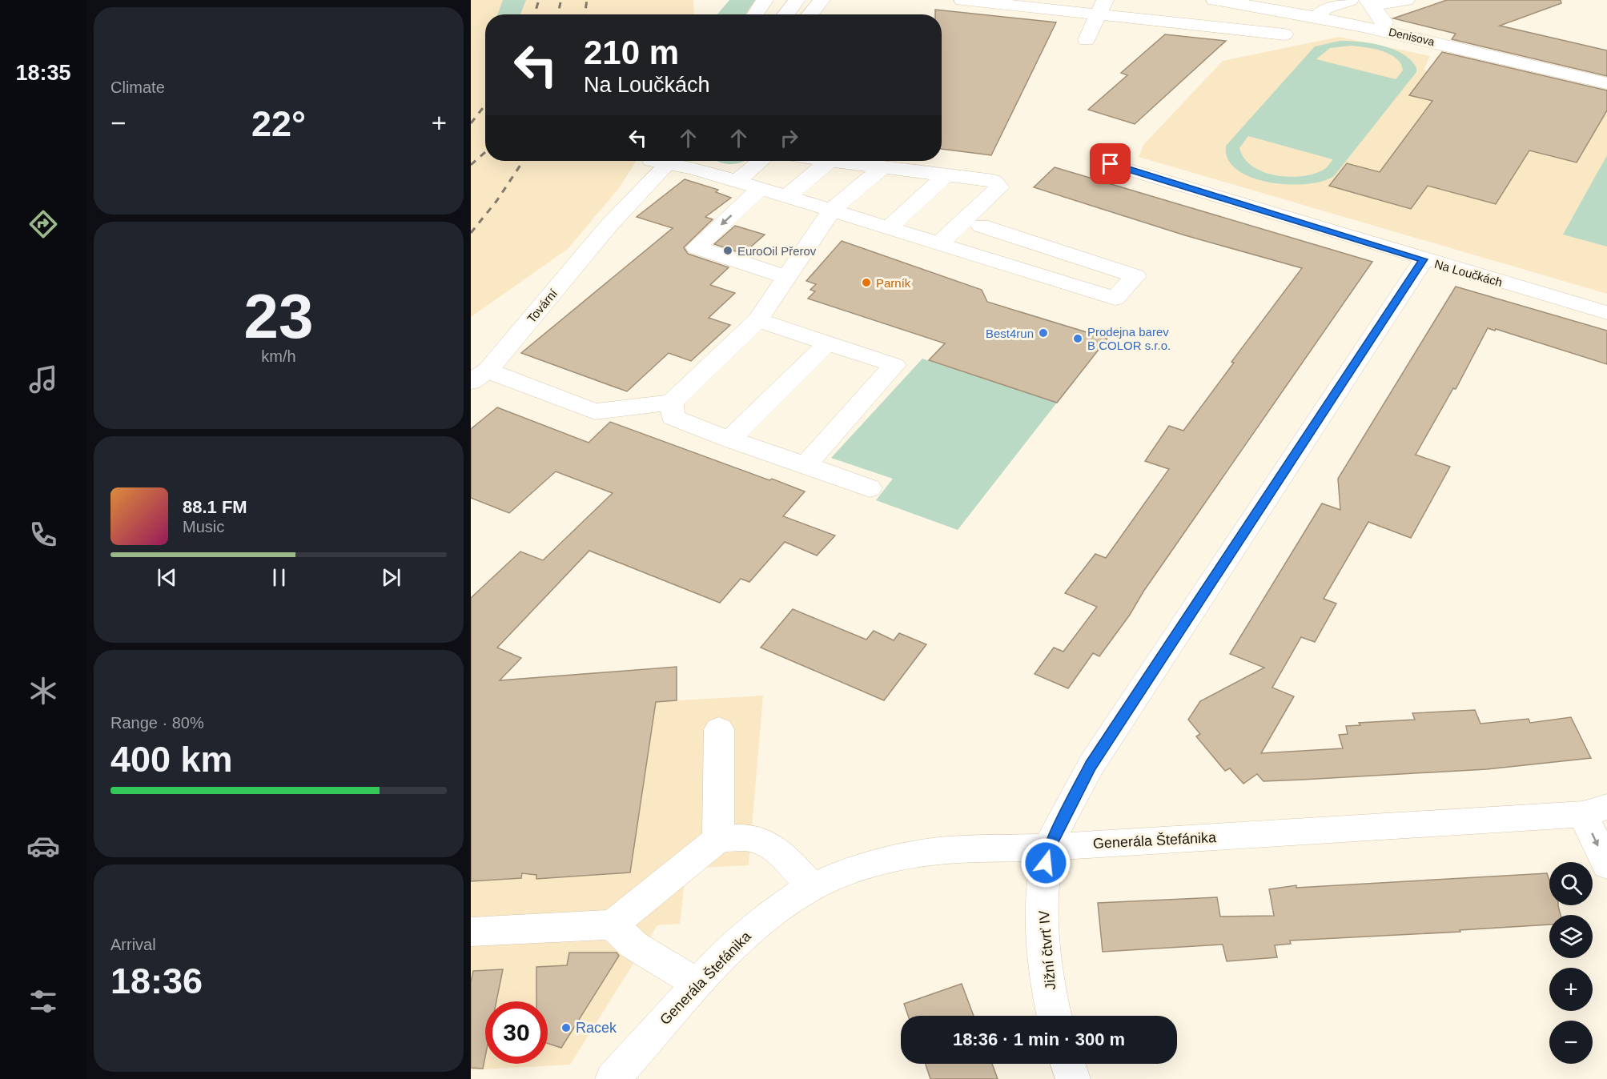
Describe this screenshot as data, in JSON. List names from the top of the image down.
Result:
{
  "streets": {
    "street": [
      "Denisova",
      "Na Loučkách",
      "Tovární",
      "Generála Štefánika",
      "Jižní čtvrť IV"
    ]
  },
  "crossings": [
    ["Na Loučkách", "Jižní čtvrť IV"],
    ["Generála Štefánika", "Jižní čtvrť IV"]
  ],
  "places": [
    "EuroOil Přerov",
    "Parník",
    "Best4run",
    "Prodejna barev B COLOR s.r.o.",
    "Racek"
  ],
  "page": {
    "tabs": "18:35",
    "tile": [
      "Climate",
      ["23", "km/h"],
      ["Range · 80%", "400 km"],
      ["Arrival", "18:36"]
    ],
    "turn": ["210 m", "Na Loučkách"],
    "heat": ["−", "22°", "+"],
    "song": ["88.1 FM", "Music"],
    "map_buttons": ["+", "−"],
    "limit": "30",
    "trip": "18:36 · 1 min · 300 m"
  }
}
